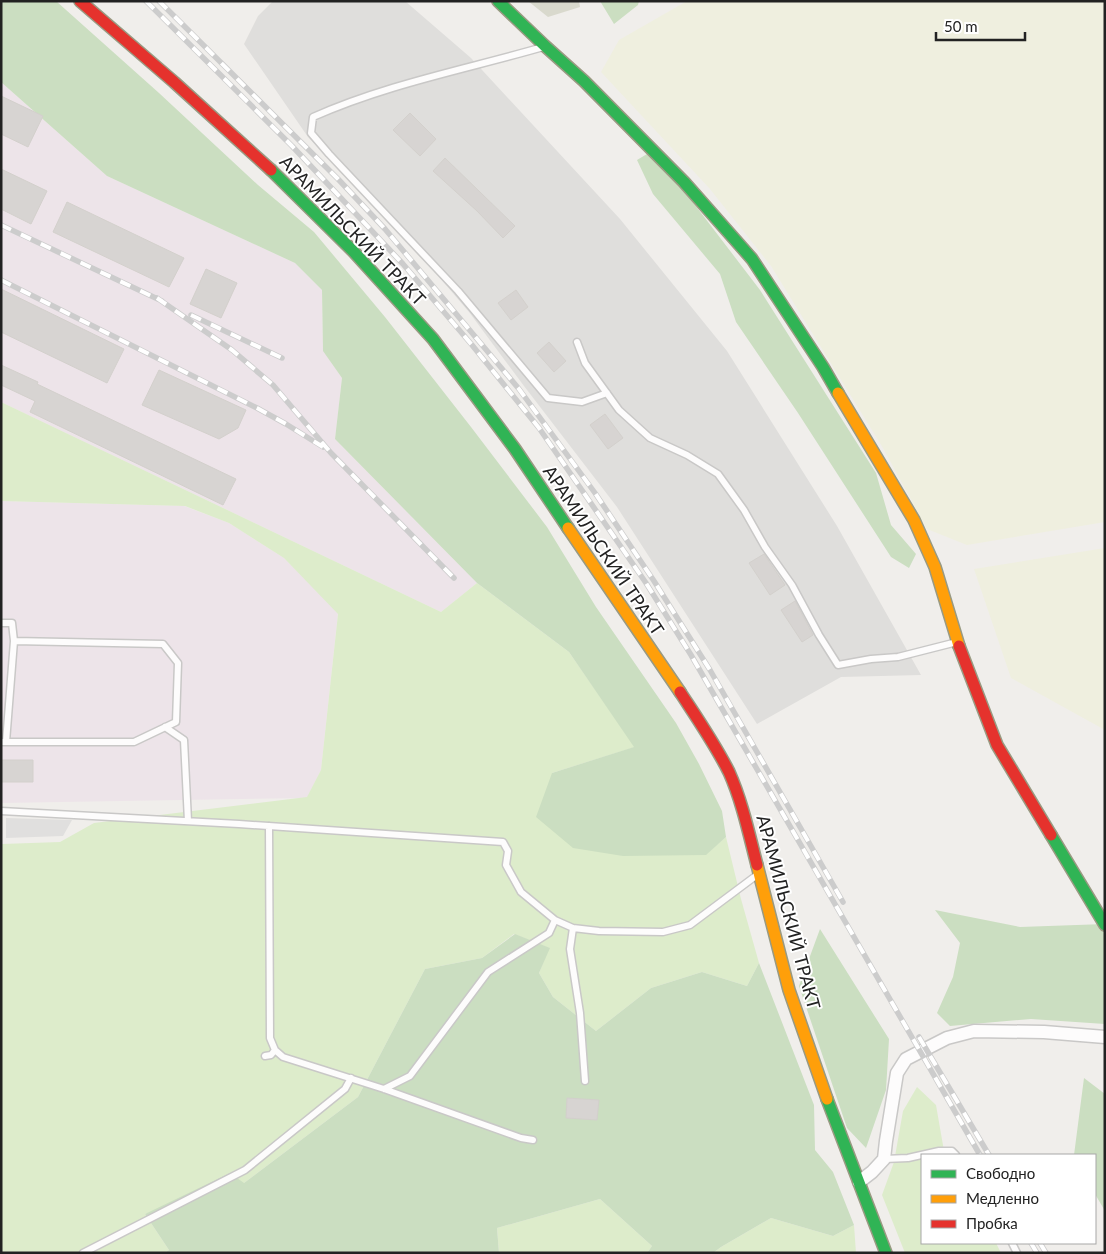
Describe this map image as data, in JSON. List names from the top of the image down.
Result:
{
  "streets": {
    "main road": ["АРАМИЛЬСКИЙ ТРАКТ"]
  },
  "legend": ["Свободно", "Медленно", "Пробка"],
  "scale_bar": "50 m"
}
